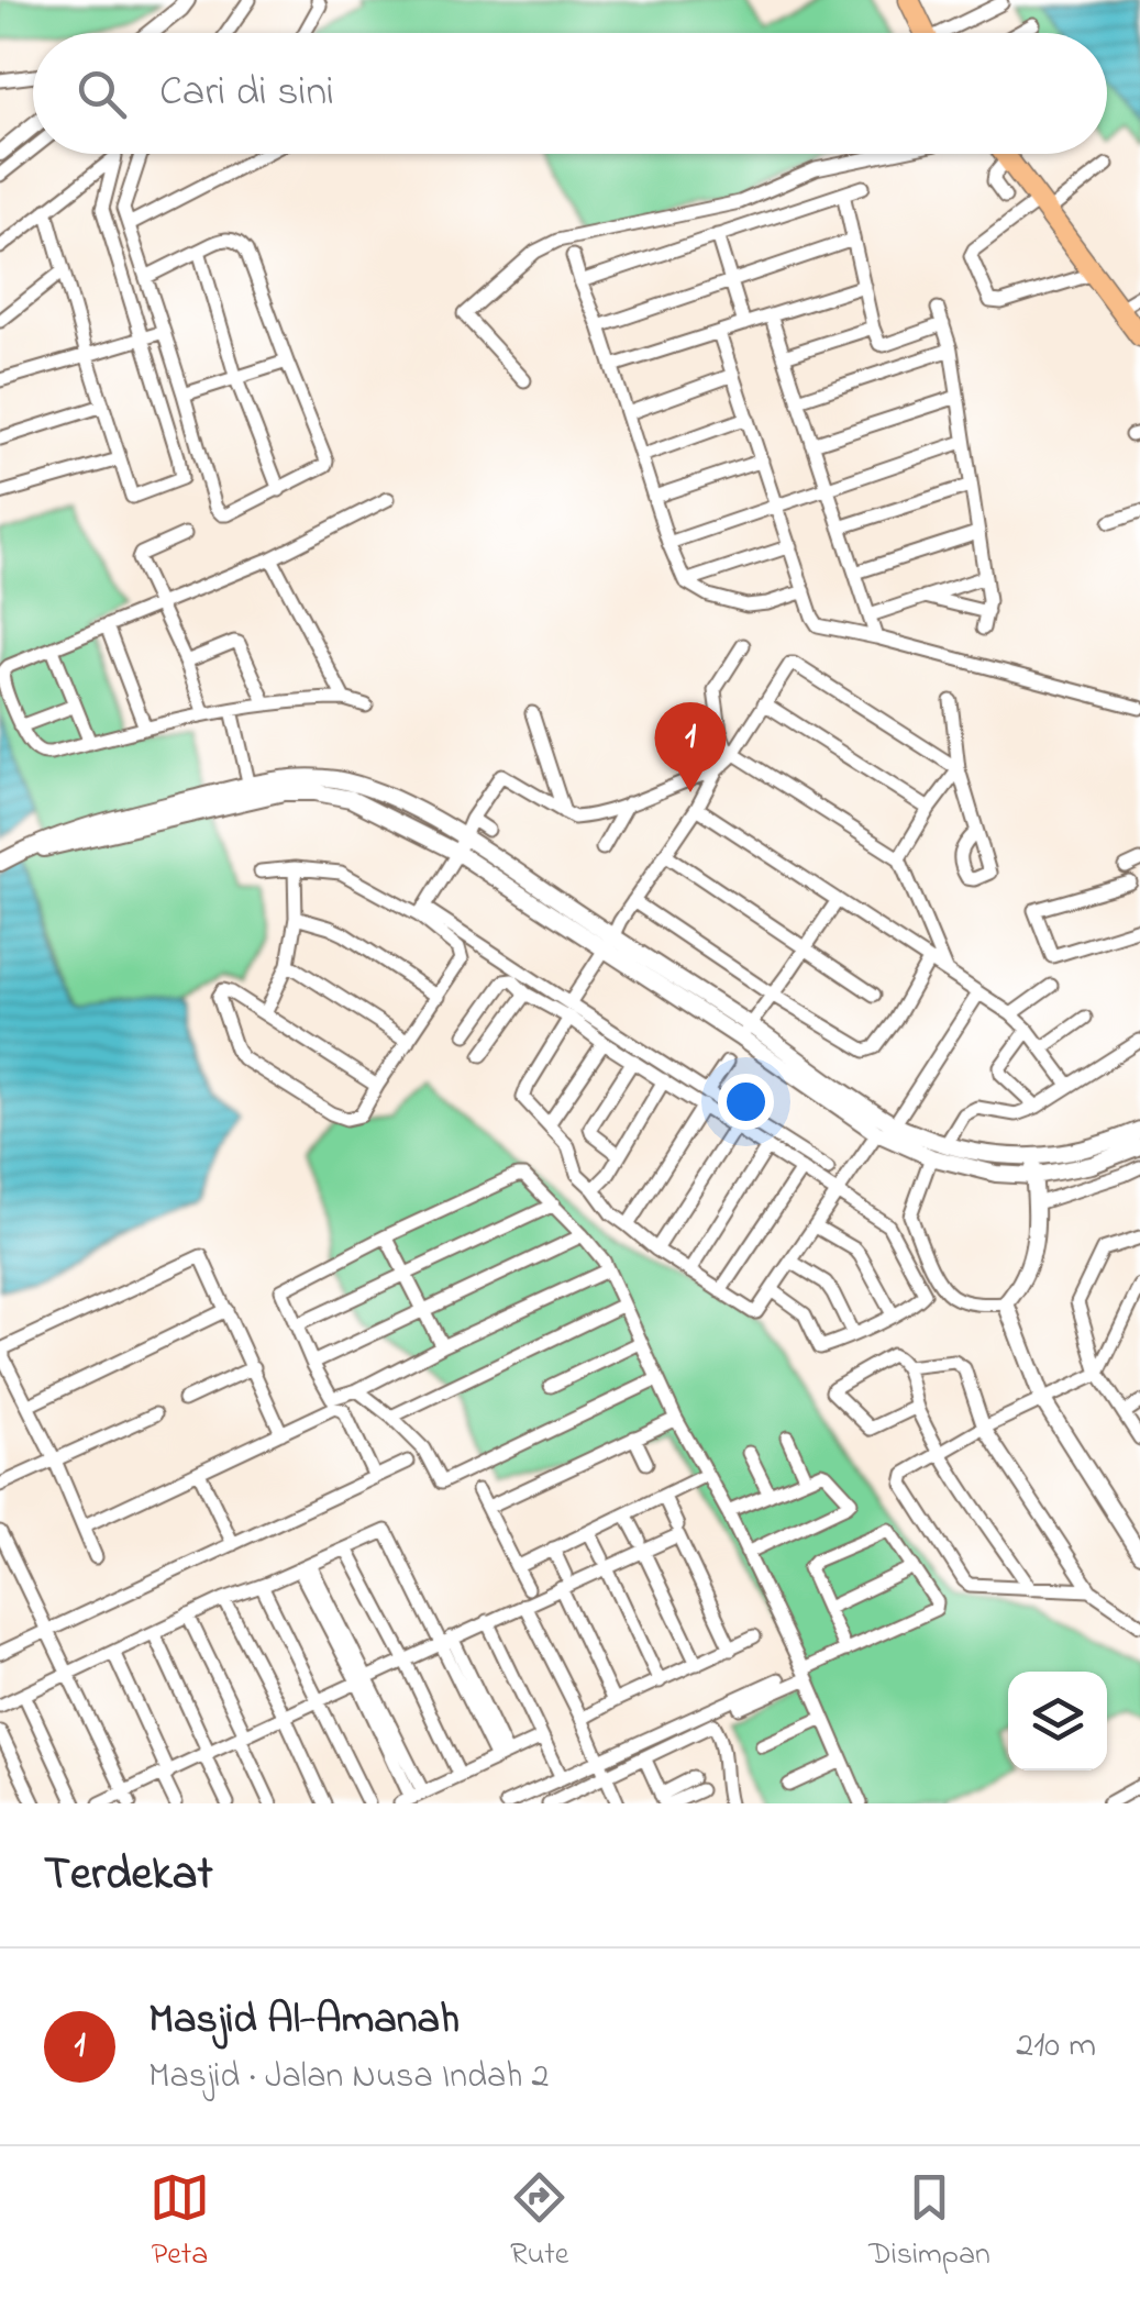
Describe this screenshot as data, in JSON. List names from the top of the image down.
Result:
{
  "page": {
    "search": "Cari di sini",
    "pins": "1",
    "heading": "Terdekat",
    "list": [
      {
        "mark": "1",
        "name": "Masjid Al-Amanah",
        "note": "Masjid · Jalan Nusa Indah 2",
        "value": "210 m"
      }
    ],
    "nav": ["Peta", "Rute", "Disimpan"]
  }
}
